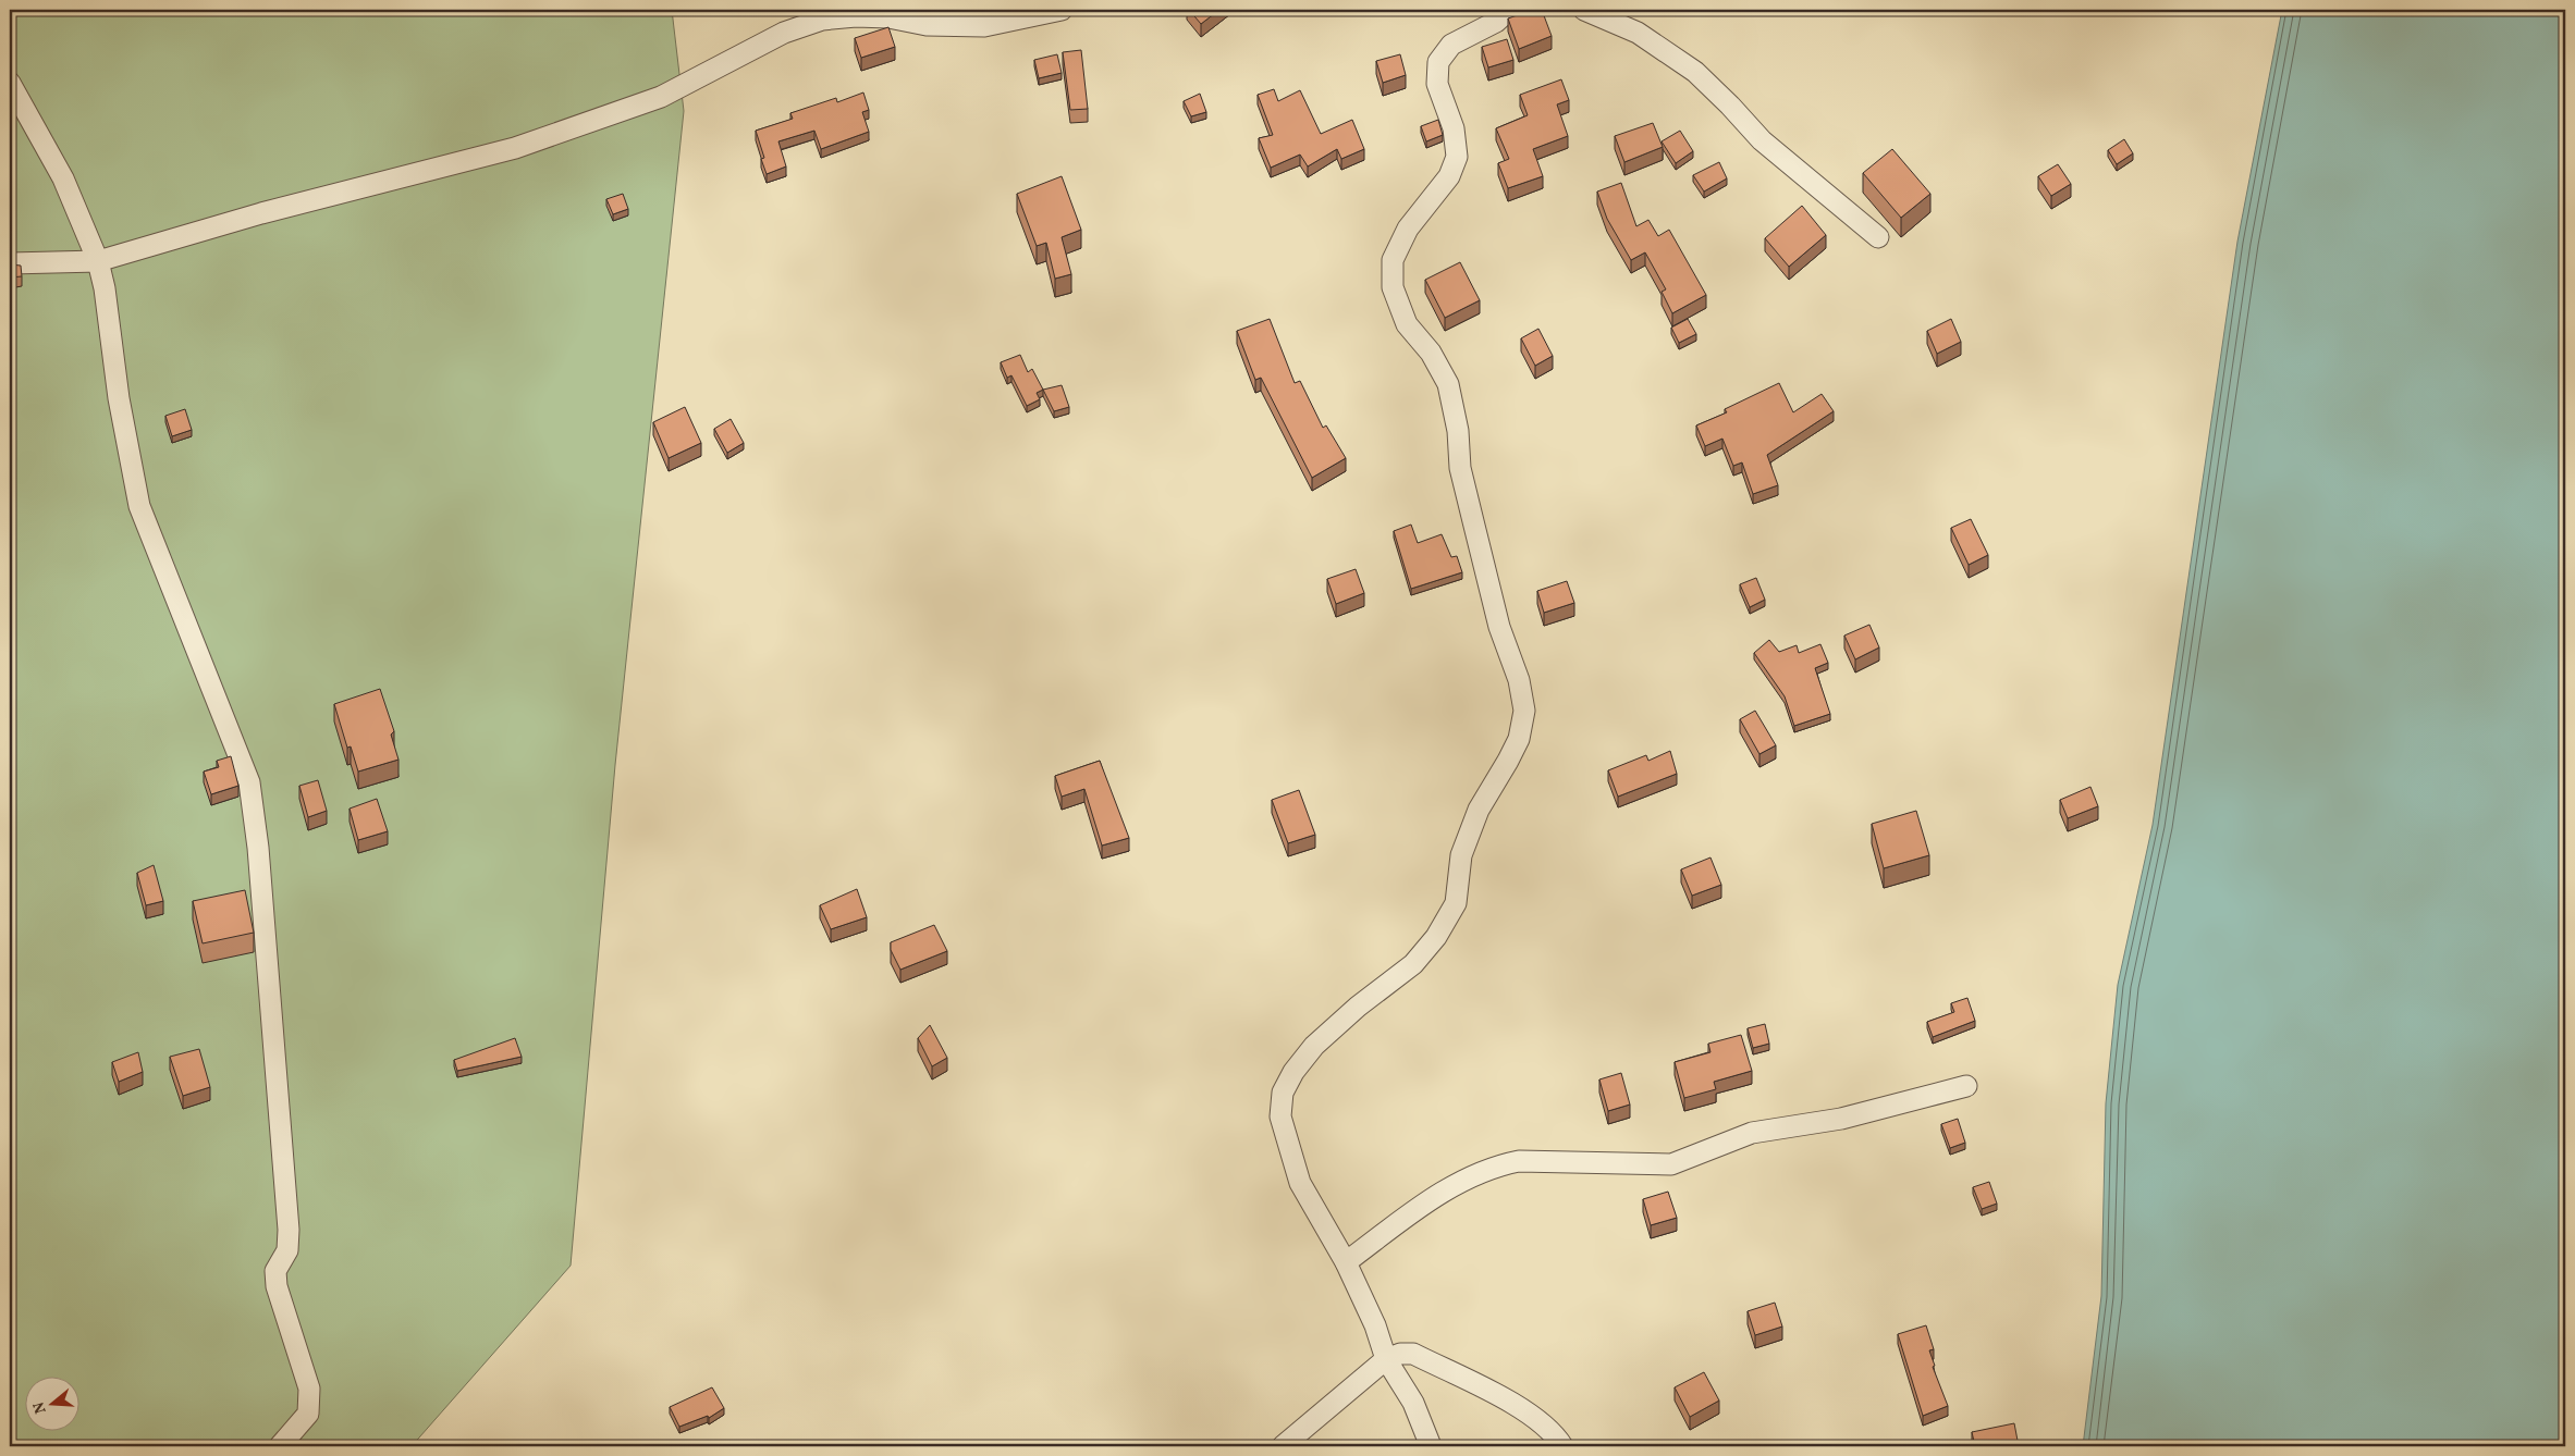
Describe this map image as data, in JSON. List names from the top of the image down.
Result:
{
  "north": "left"
}
